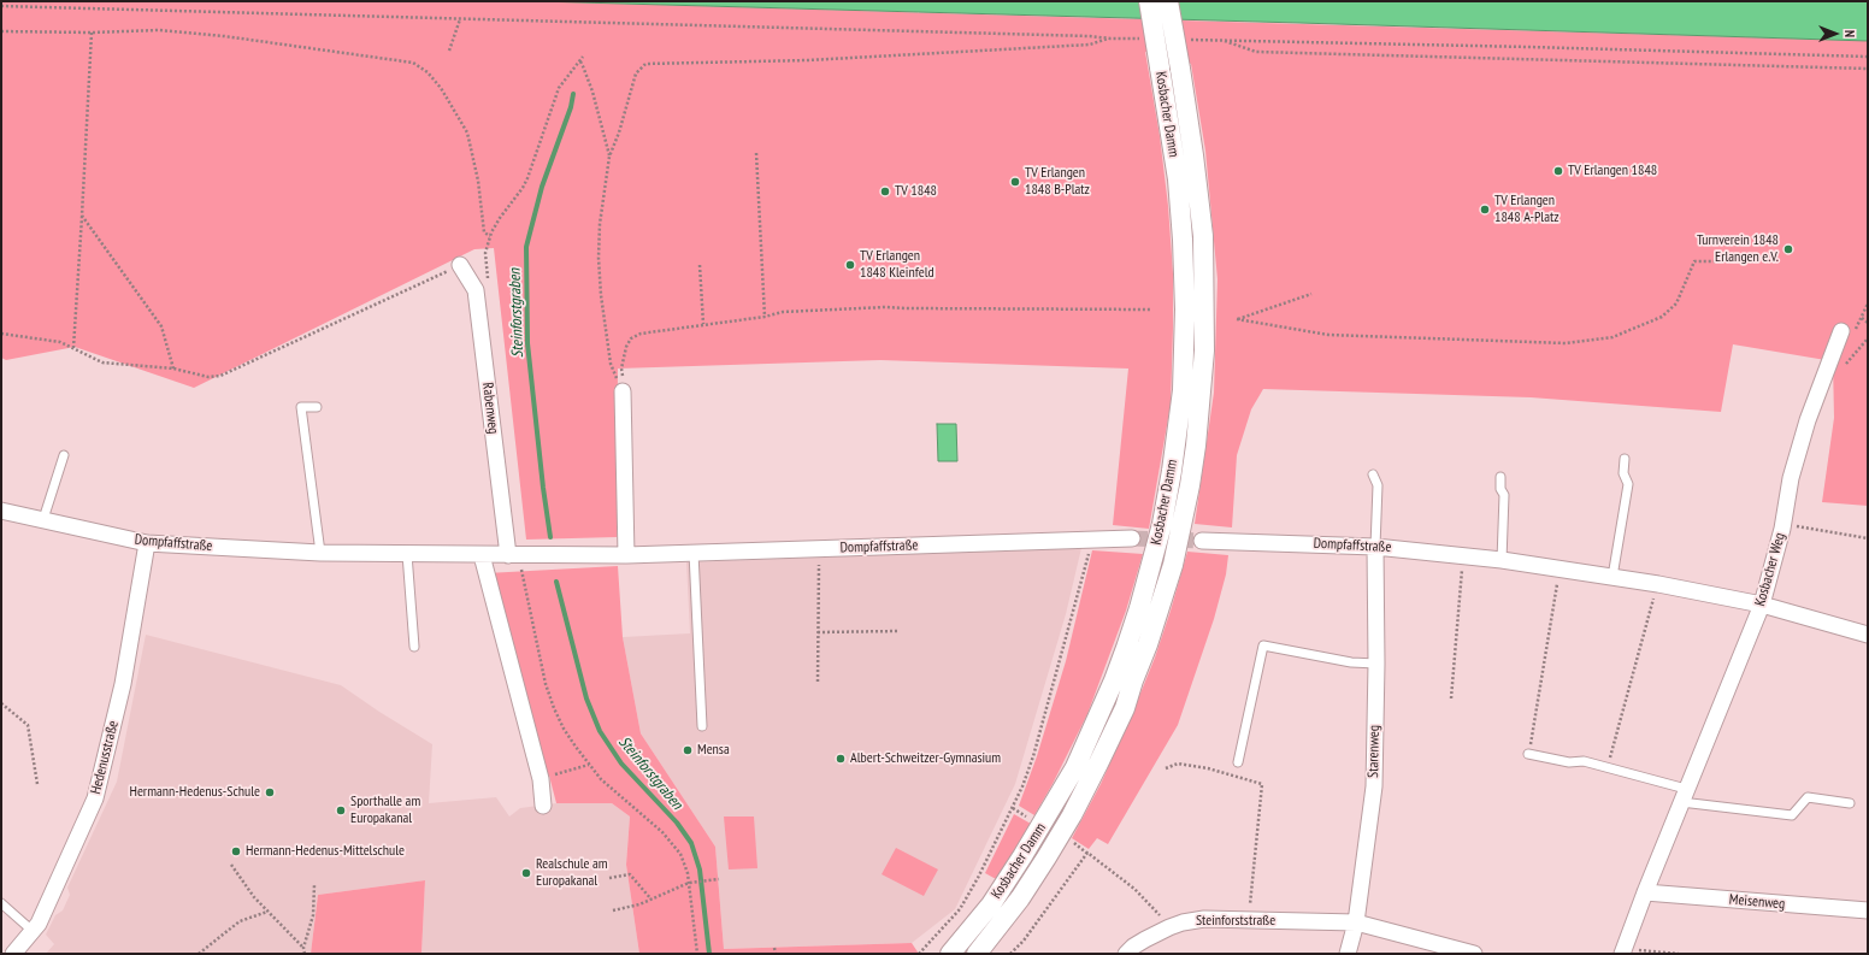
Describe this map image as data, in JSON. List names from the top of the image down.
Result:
{
  "streets": {
    "street": [
      "Kosbacher Damm",
      "Rabenweg",
      "Dompfaffstraße",
      "Kosbacher Weg",
      "Starenweg",
      "Hedenusstraße",
      "Meisenweg",
      "Steinforststraße"
    ]
  },
  "crossings": [
    ["Rabenweg", "Dompfaffstraße"],
    ["Dompfaffstraße", "Kosbacher Weg"],
    ["Dompfaffstraße", "Starenweg"],
    ["Dompfaffstraße", "Hedenusstraße"],
    ["Kosbacher Weg", "Meisenweg"],
    ["Starenweg", "Steinforststraße"]
  ],
  "water": ["Steinforstgraben"],
  "places": [
    "TV Erlangen 1848",
    "TV Erlangen 1848 B-Platz",
    "TV 1848",
    "TV Erlangen 1848 A-Platz",
    "Turnverein 1848 Erlangen e.V.",
    "TV Erlangen 1848 Kleinfeld",
    "Mensa",
    "Albert-Schweitzer-Gymnasium",
    "Hermann-Hedenus-Schule",
    "Sporthalle am Europakanal",
    "Hermann-Hedenus-Mittelschule",
    "Realschule am Europakanal"
  ],
  "north": "right"
}
